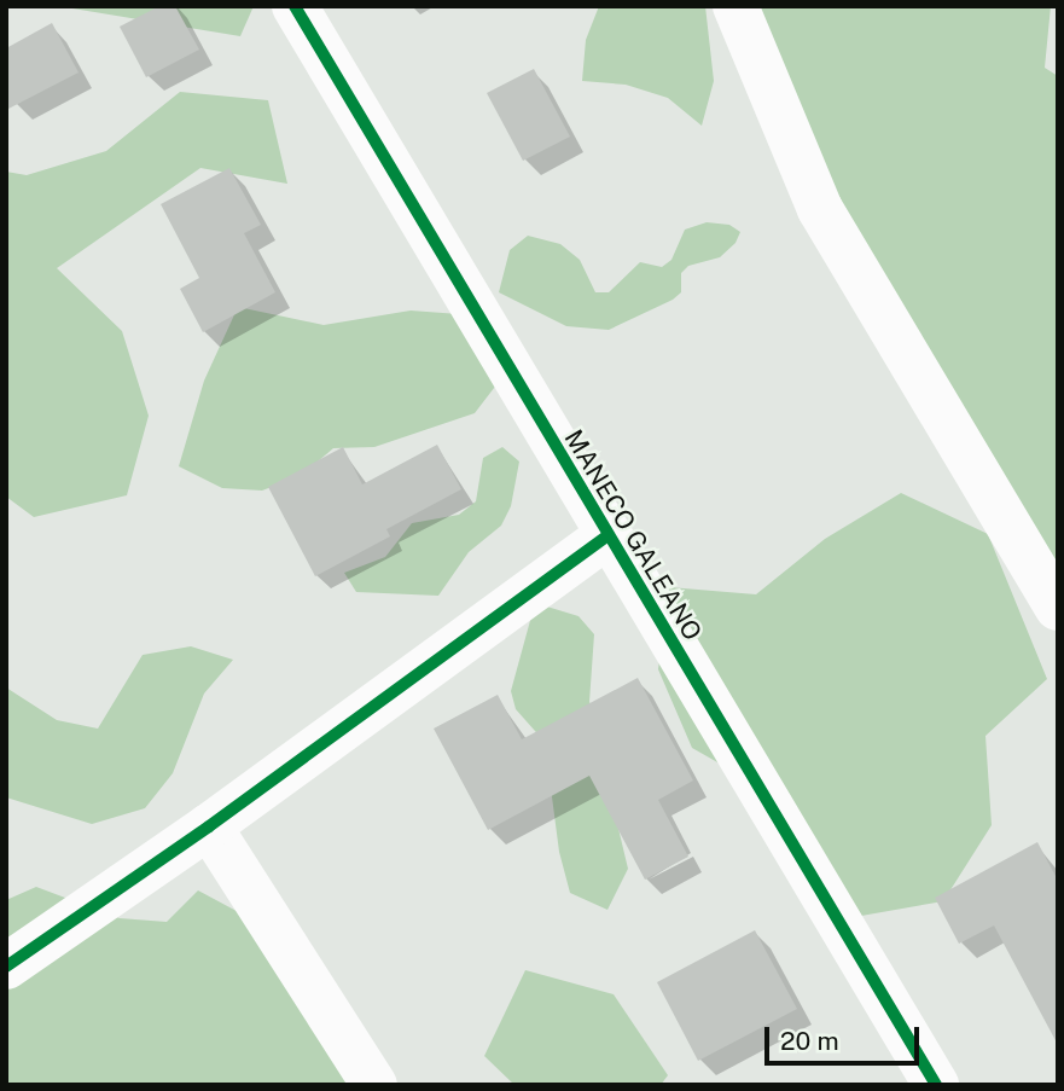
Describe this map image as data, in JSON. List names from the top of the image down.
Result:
{
  "streets": {
    "street": ["MANECO GALEANO"]
  },
  "scale_bar": "20 m"
}
